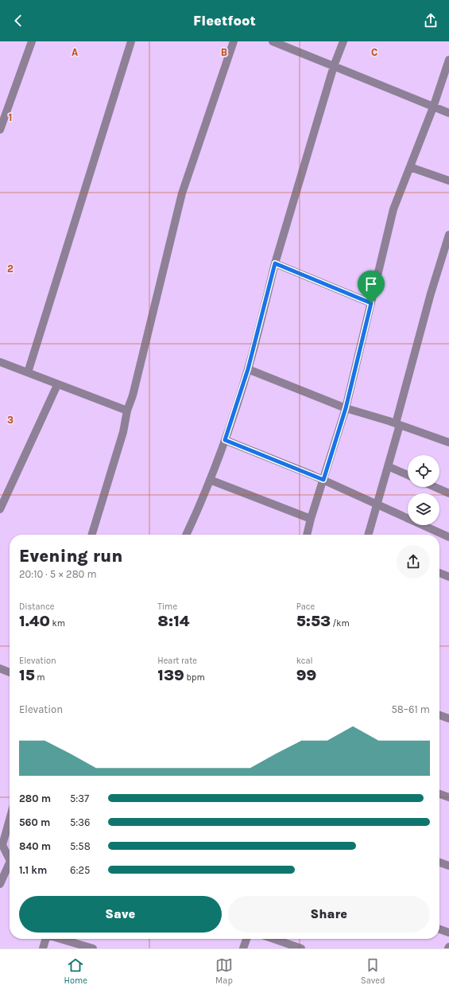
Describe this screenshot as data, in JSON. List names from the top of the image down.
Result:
{
  "page": {
    "header": "Fleetfoot",
    "heading": ["Evening run", "20:10 · 5 × 280 m"],
    "stats": [
      ["Distance", "1.40 km"],
      ["Time", "8:14"],
      ["Pace", "5:53 /km"],
      ["Elevation", "15 m"],
      ["Heart rate", "139 bpm"],
      ["kcal", "99"]
    ],
    "chart": ["Elevation", "58–61 m"],
    "list": [
      {
        "name": "280 m",
        "note": "5:37"
      },
      {
        "name": "560 m",
        "note": "5:36"
      },
      {
        "name": "840 m",
        "note": "5:58"
      },
      {
        "name": "1.1 km",
        "note": "6:25"
      }
    ],
    "buttons": ["Save", "Share"],
    "tabs": ["Home", "Map", "Saved"]
  },
  "grid": {
    "columns": ["A", "B", "C"],
    "rows": ["1", "2", "3"]
  }
}
